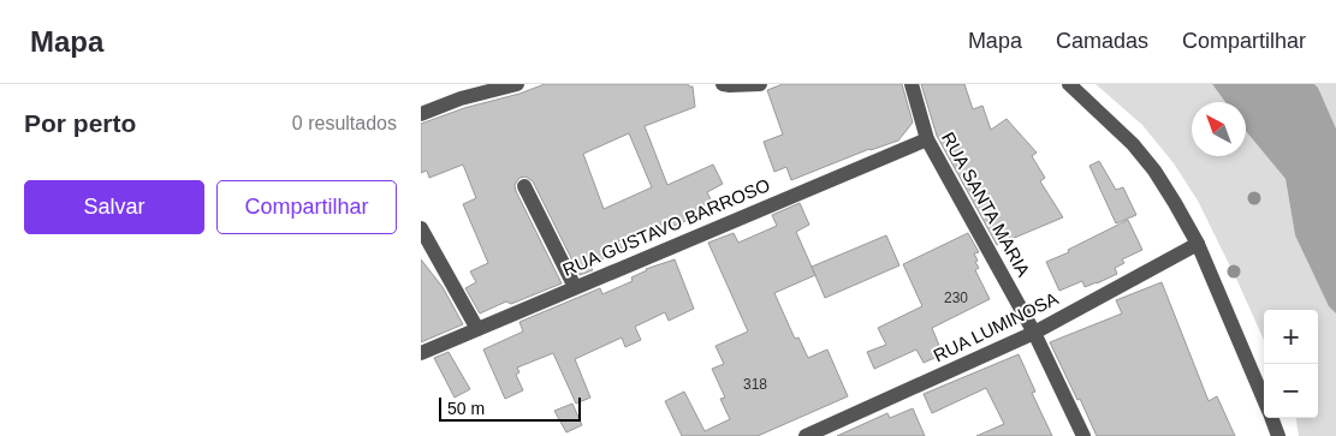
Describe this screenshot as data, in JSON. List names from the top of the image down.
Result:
{
  "streets": {
    "street": ["RUA SANTA MARIA", "RUA GUSTAVO BARROSO", "RUA LUMINOSA"]
  },
  "crossings": [
    ["RUA SANTA MARIA", "RUA GUSTAVO BARROSO"],
    ["RUA SANTA MARIA", "RUA LUMINOSA"]
  ],
  "house_numbers": ["230", "318"],
  "scale_bar": "50 m",
  "north": "top left",
  "page": {
    "header": "Mapa",
    "nav": ["Mapa", "Camadas", "Compartilhar"],
    "heading": ["Por perto", "0 resultados"],
    "buttons": ["Salvar", "Compartilhar"],
    "map_buttons": ["+", "−"],
    "scale": "50 m"
  }
}
